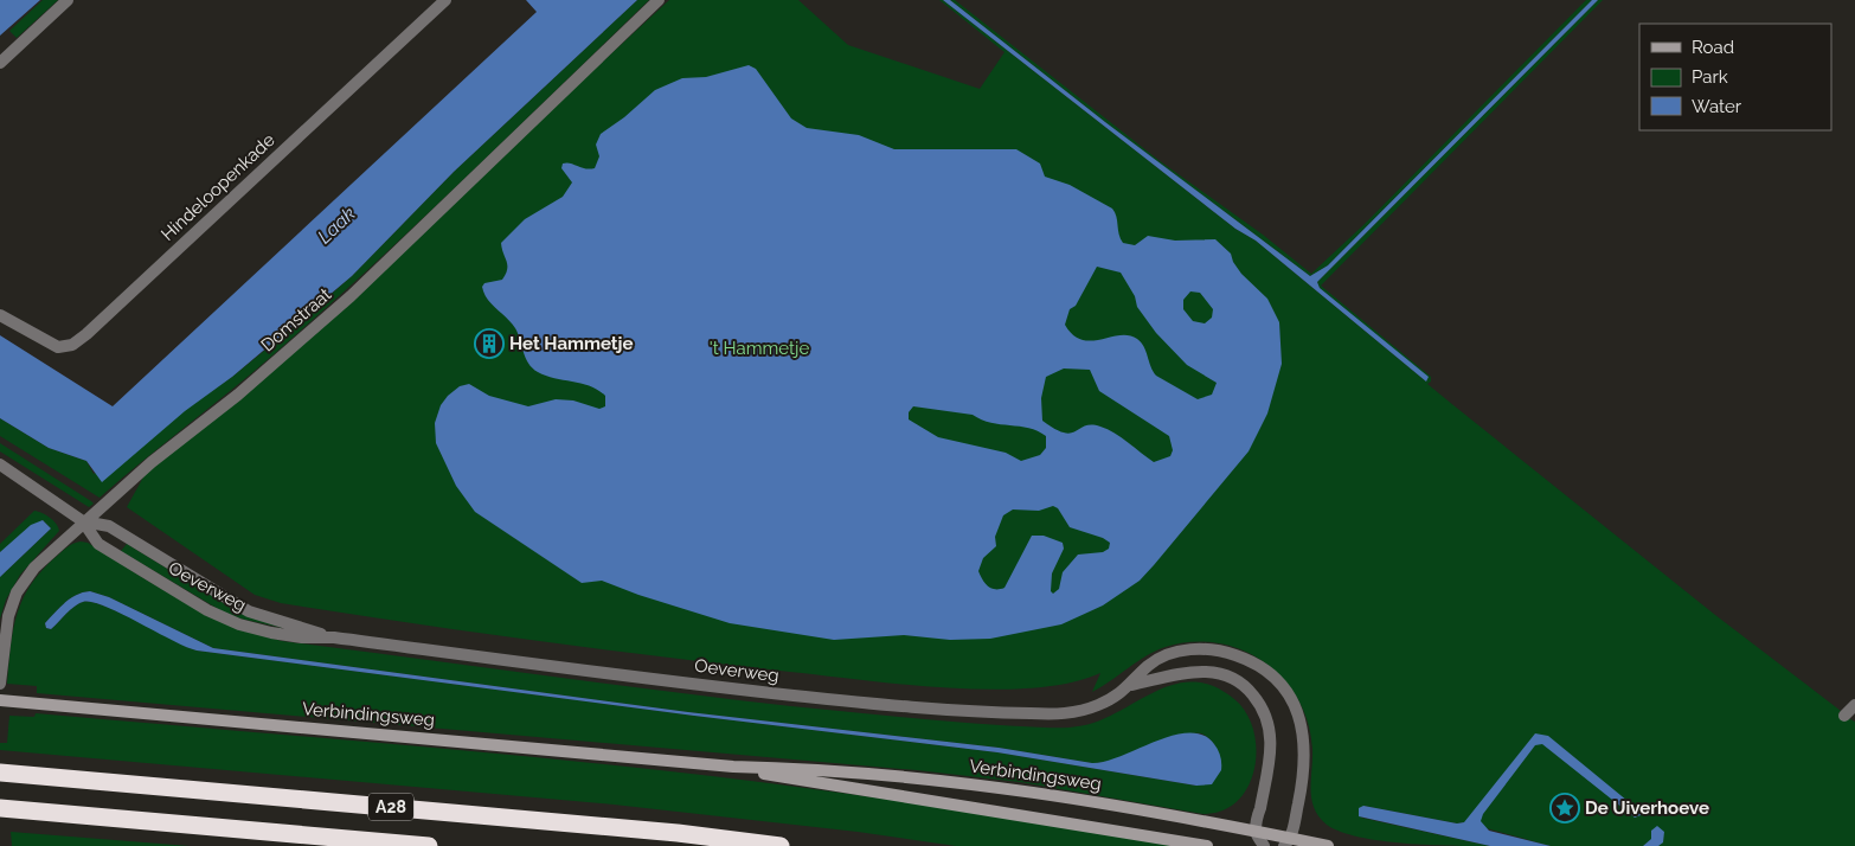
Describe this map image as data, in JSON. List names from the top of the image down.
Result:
{
  "streets": {
    "highway": ["A28"],
    "main road": ["Verbindingsweg"],
    "street": ["Hindeloopenkade", "Domstraat", "Oeverweg"]
  },
  "crossings": [
    ["Domstraat", "Oeverweg"],
    ["Oeverweg", "Verbindingsweg"]
  ],
  "water": ["Laak"],
  "parks": ["'t Hammetje"],
  "places": {
    "building": ["Het Hammetje"],
    "place": ["De Uiverhoeve"]
  },
  "legend": ["Road", "Park", "Water"]
}
